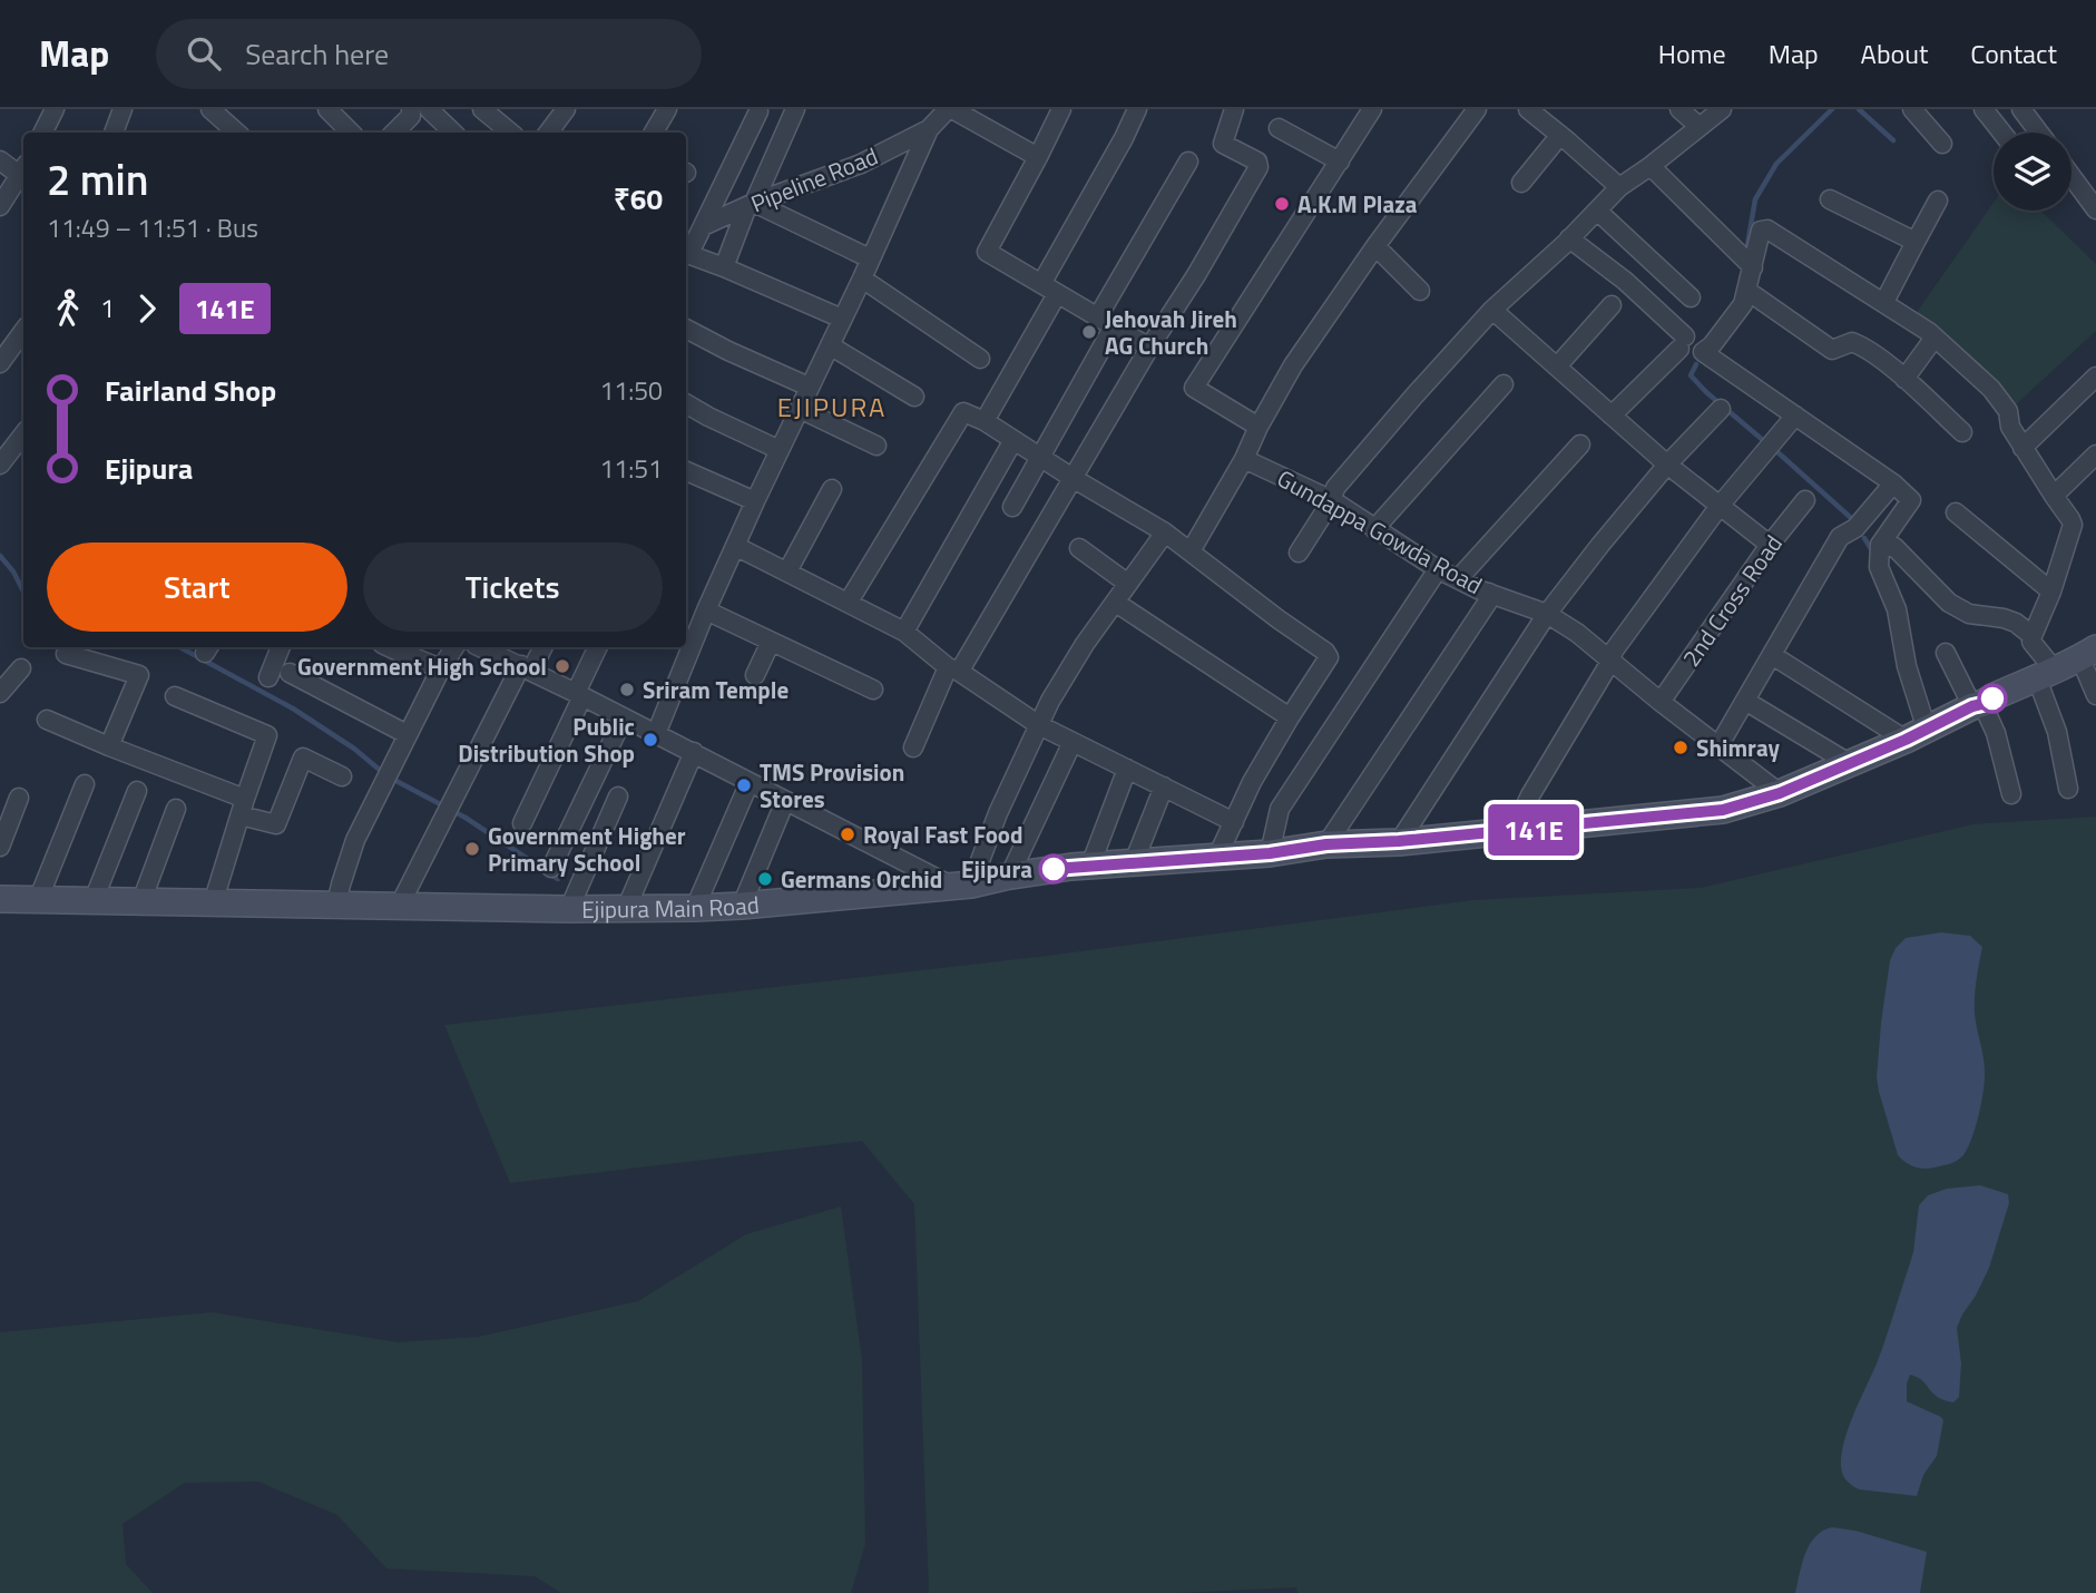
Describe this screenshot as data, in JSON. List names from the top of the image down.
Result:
{
  "streets": {
    "street": [
      "Pipeline Road",
      "Gundappa Gowda Road",
      "2nd Cross Road",
      "Ejipura Main Road"
    ]
  },
  "crossings": [
    ["Gundappa Gowda Road", "2nd Cross Road"],
    ["Gundappa Gowda Road", "Ejipura Main Road"]
  ],
  "districts": ["EJIPURA"],
  "places": [
    "A.K.M Plaza",
    "Jehovah Jireh AG Church",
    "Government High School",
    "Sriram Temple",
    "Public Distribution Shop",
    "Shimray",
    "TMS Provision Stores",
    "Royal Fast Food",
    "Government Higher Primary School",
    "Ejipura",
    "Germans Orchid"
  ],
  "lines": ["bus line 141E"],
  "page": {
    "header": "Map",
    "search": "Search here",
    "nav": [
      "Home",
      "Map",
      "About",
      "Contact"
    ],
    "on_map": "141E",
    "heading": ["2 min", "11:49 – 11:51 · Bus", "₹60"],
    "legs": ["1", "141E"],
    "list": [
      {
        "name": "Fairland Shop",
        "value": "11:50"
      },
      {
        "name": "Ejipura",
        "value": "11:51"
      }
    ],
    "buttons": ["Start", "Tickets"]
  }
}
